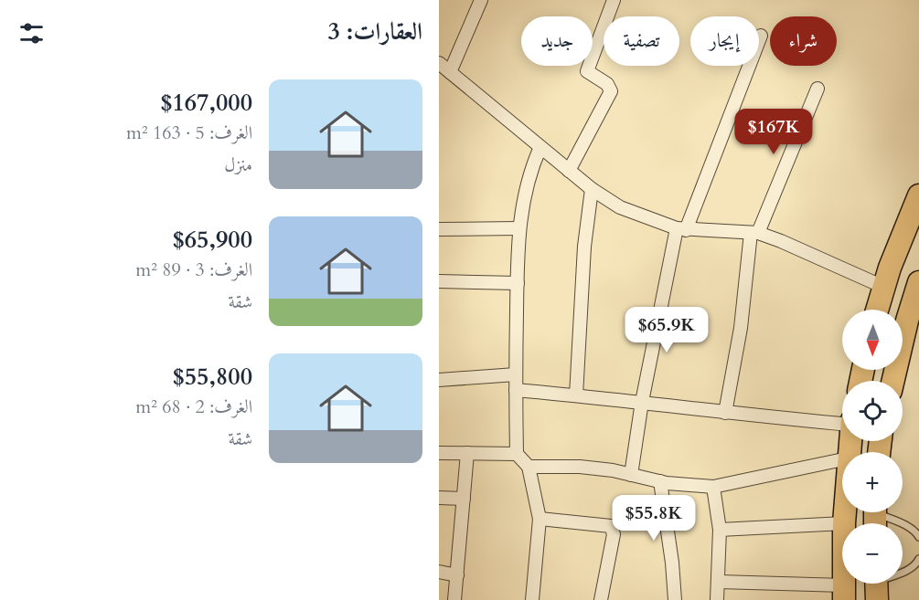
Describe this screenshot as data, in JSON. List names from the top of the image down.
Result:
{
  "north": "bottom",
  "page": {
    "heading": "العقارات: 3",
    "chip": [
      "شراء",
      "إيجار",
      "تصفية",
      "جديد"
    ],
    "list": [
      {
        "name": "$167,000",
        "note": "الغرف: 5 · 163 m² · منزل"
      },
      {
        "name": "$65,900",
        "note": "الغرف: 3 · 89 m² · شقة"
      },
      {
        "name": "$55,800",
        "note": "الغرف: 2 · 68 m² · شقة"
      }
    ],
    "price": ["$167K", "$65.9K", "$55.8K"],
    "map_buttons": ["+", "−"]
  }
}
